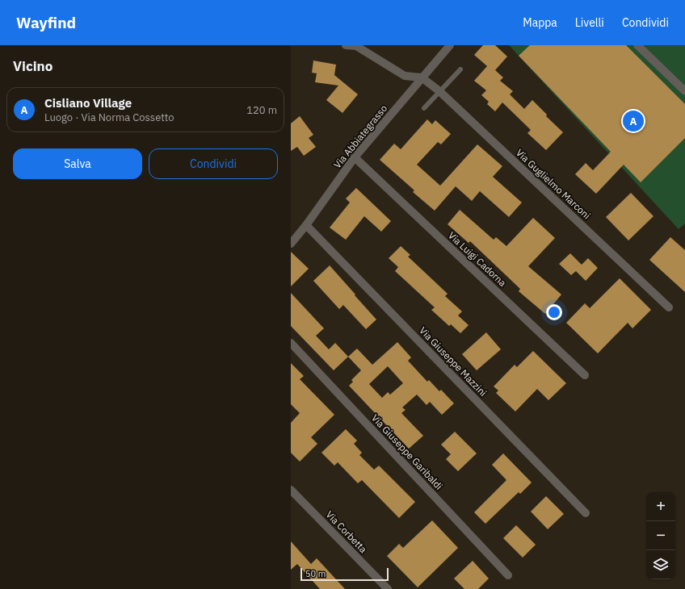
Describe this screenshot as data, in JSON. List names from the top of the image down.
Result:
{
  "streets": {
    "street": [
      "Via Abbiategrasso",
      "Via Guglielmo Marconi",
      "Via Luigi Cadorna",
      "Via Giuseppe Mazzini",
      "Via Giuseppe Garibaldi",
      "Via Corbetta"
    ]
  },
  "crossings": [
    ["Via Abbiategrasso", "Via Guglielmo Marconi"],
    ["Via Abbiategrasso", "Via Luigi Cadorna"],
    ["Via Abbiategrasso", "Via Giuseppe Mazzini"]
  ],
  "scale_bar": "50 m",
  "page": {
    "header": "Wayfind",
    "nav": ["Mappa", "Livelli", "Condividi"],
    "heading": "Vicino",
    "list": [
      {
        "mark": "A",
        "name": "Cisliano Village",
        "note": "Luogo · Via Norma Cossetto",
        "value": "120 m"
      }
    ],
    "pins": "A",
    "buttons": ["Salva", "Condividi"],
    "map_buttons": ["+", "−"],
    "scale": "50 m"
  }
}
